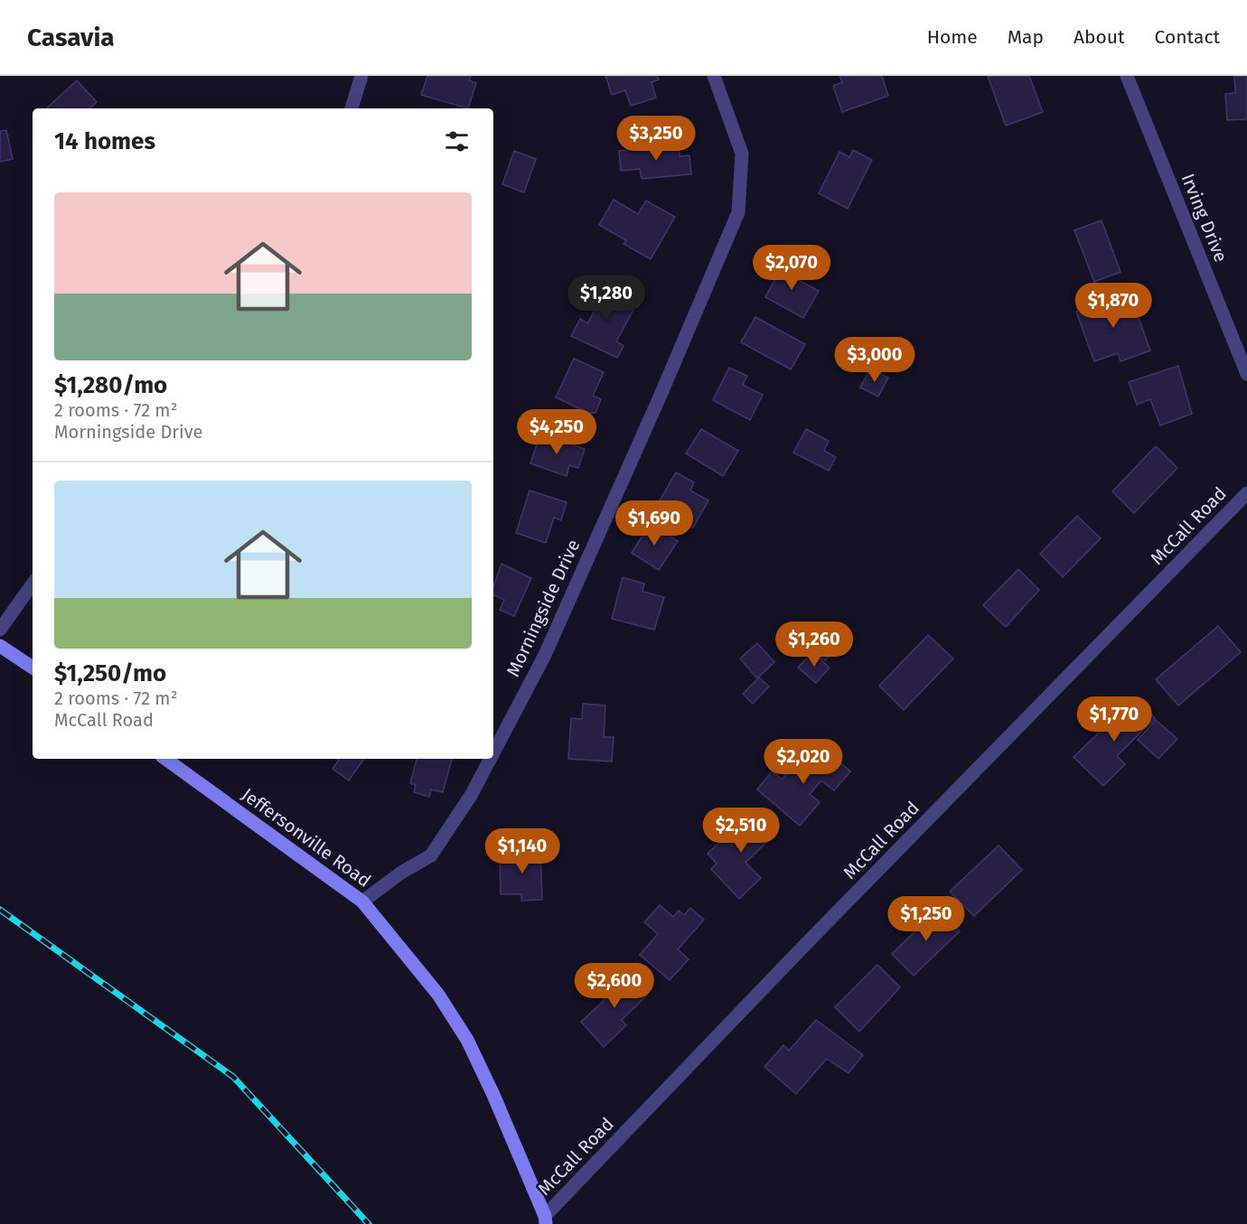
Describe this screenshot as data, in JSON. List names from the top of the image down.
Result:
{
  "streets": {
    "main road": ["Jeffersonville Road"],
    "street": ["Irving Drive", "McCall Road", "Morningside Drive"]
  },
  "crossings": [
    ["McCall Road", "Jeffersonville Road"],
    ["Morningside Drive", "Jeffersonville Road"]
  ],
  "page": {
    "header": "Casavia",
    "nav": [
      "Home",
      "Map",
      "About",
      "Contact"
    ],
    "heading": "14 homes",
    "price": [
      "$3,250",
      "$2,070",
      "$1,280",
      "$1,870",
      "$3,000",
      "$4,250",
      "$1,690",
      "$1,260",
      "$1,770",
      "$2,020",
      "$2,510",
      "$1,140",
      "$1,250",
      "$2,600"
    ],
    "list": [
      {
        "name": "$1,280/mo",
        "note": "2 rooms · 72 m² · Morningside Drive"
      },
      {
        "name": "$1,250/mo",
        "note": "2 rooms · 72 m² · McCall Road"
      }
    ]
  }
}
